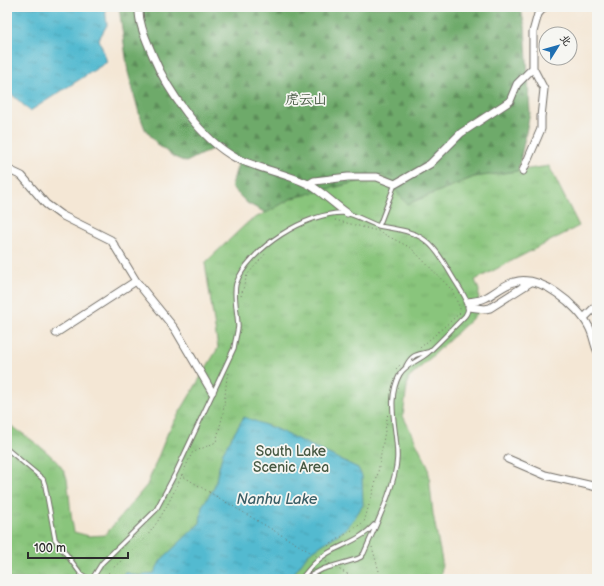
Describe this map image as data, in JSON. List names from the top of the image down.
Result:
{
  "water": ["Nanhu Lake"],
  "parks": ["虎云山", "South Lake Scenic Area"],
  "scale_bar": "100 m",
  "north": "top right"
}
